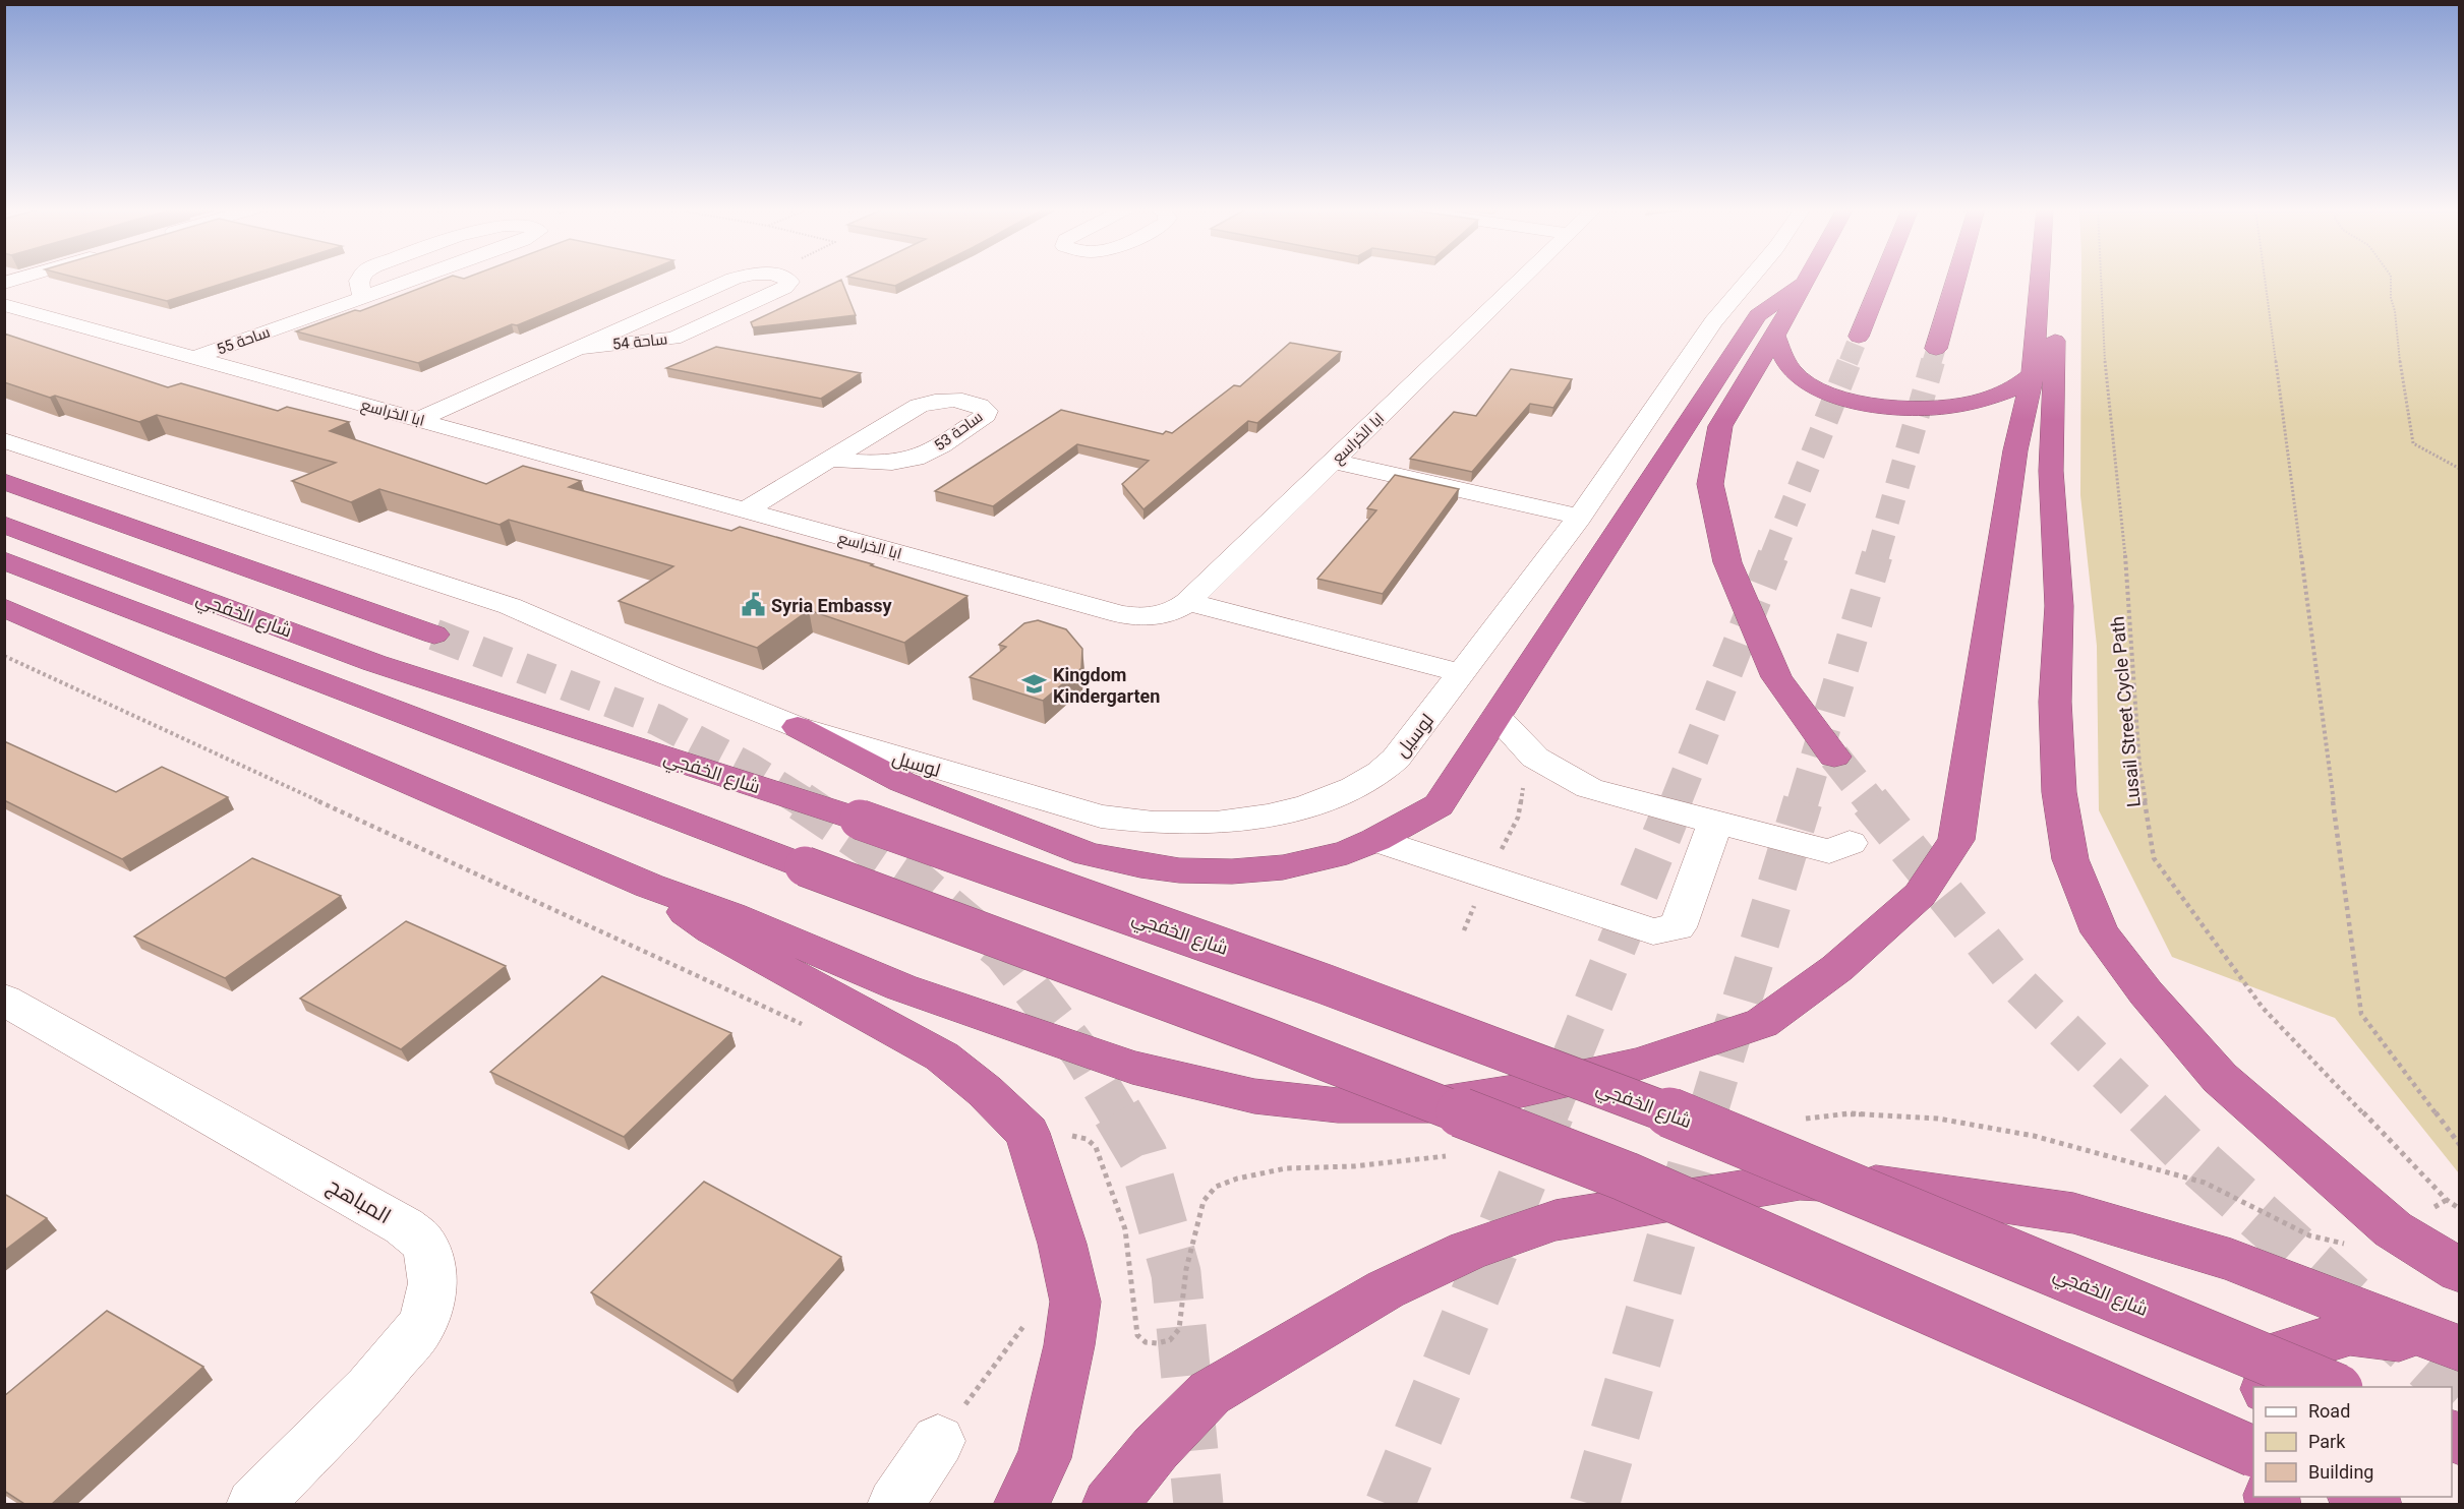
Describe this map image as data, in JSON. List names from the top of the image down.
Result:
{
  "streets": {
    "highway": ["شارع الخفجي"],
    "street": [
      "ساحة 55",
      "ساحة 54",
      "ابا الخراسع",
      "ساحة 53",
      "لوسيل",
      "المباهج"
    ],
    "path": ["Lusail Street Cycle Path"]
  },
  "crossings": [
    ["ساحة 55", "ابا الخراسع"],
    ["ساحة 54", "ابا الخراسع"],
    ["ابا الخراسع", "ساحة 53"]
  ],
  "places": {
    "public building": ["Syria Embassy"],
    "school or university": ["Kingdom Kindergarten"]
  },
  "legend": ["Road", "Park", "Building"]
}
